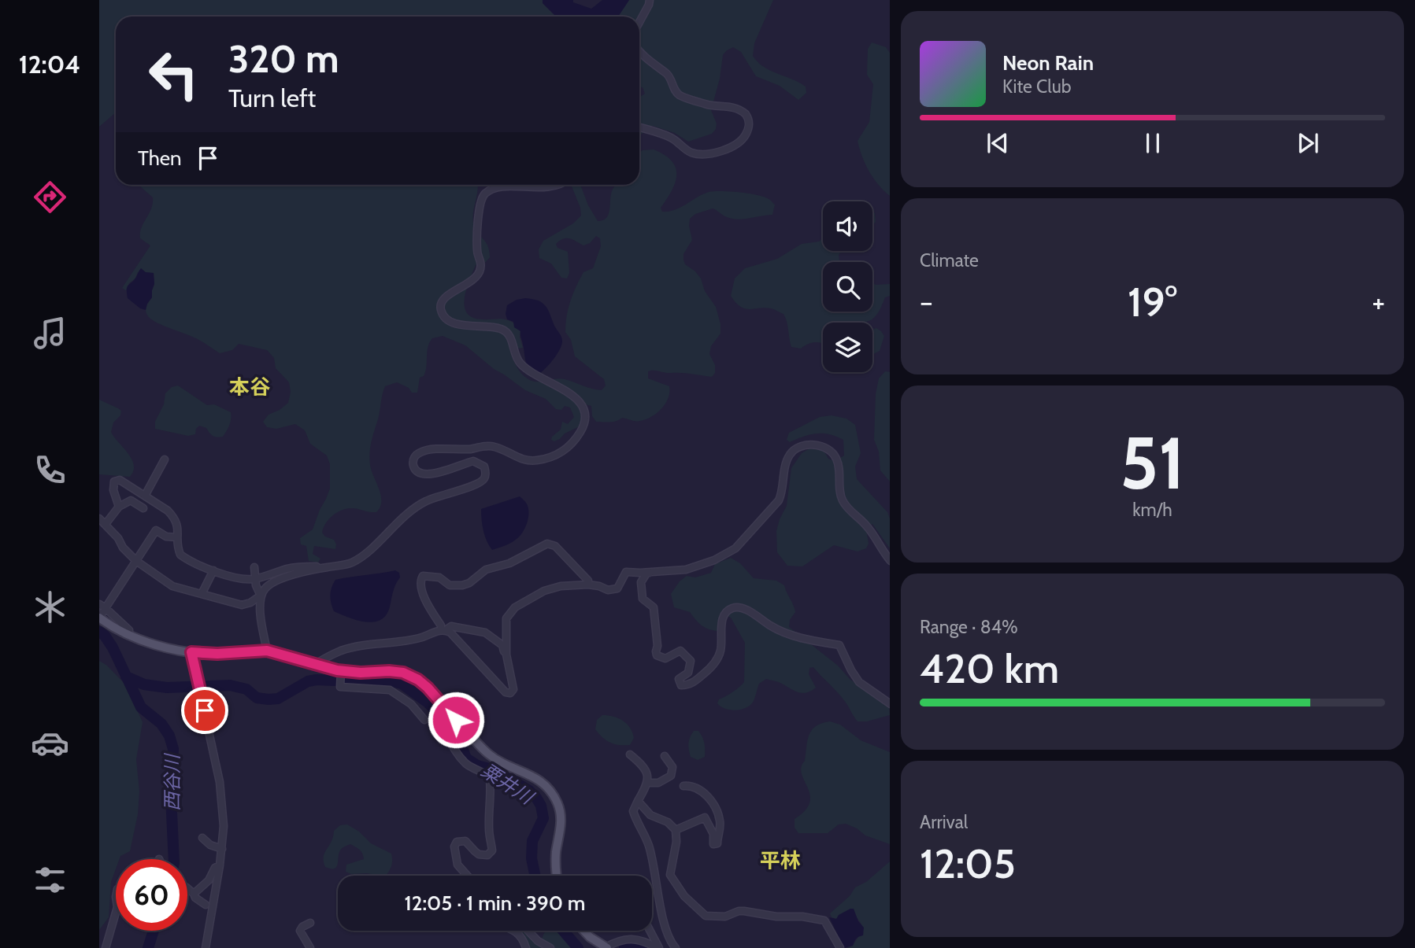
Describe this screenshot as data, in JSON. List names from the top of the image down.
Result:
{
  "districts": ["本谷", "平林"],
  "water": ["西谷川", "粟井川"],
  "page": {
    "tabs": "12:04",
    "turn": ["320 m", "Turn left"],
    "song": ["Neon Rain", "Kite Club"],
    "then": "Then",
    "tile": [
      "Climate",
      ["51", "km/h"],
      ["Range · 84%", "420 km"],
      ["Arrival", "12:05"]
    ],
    "heat": ["−", "19°", "+"],
    "limit": "60",
    "trip": "12:05 · 1 min · 390 m"
  }
}
